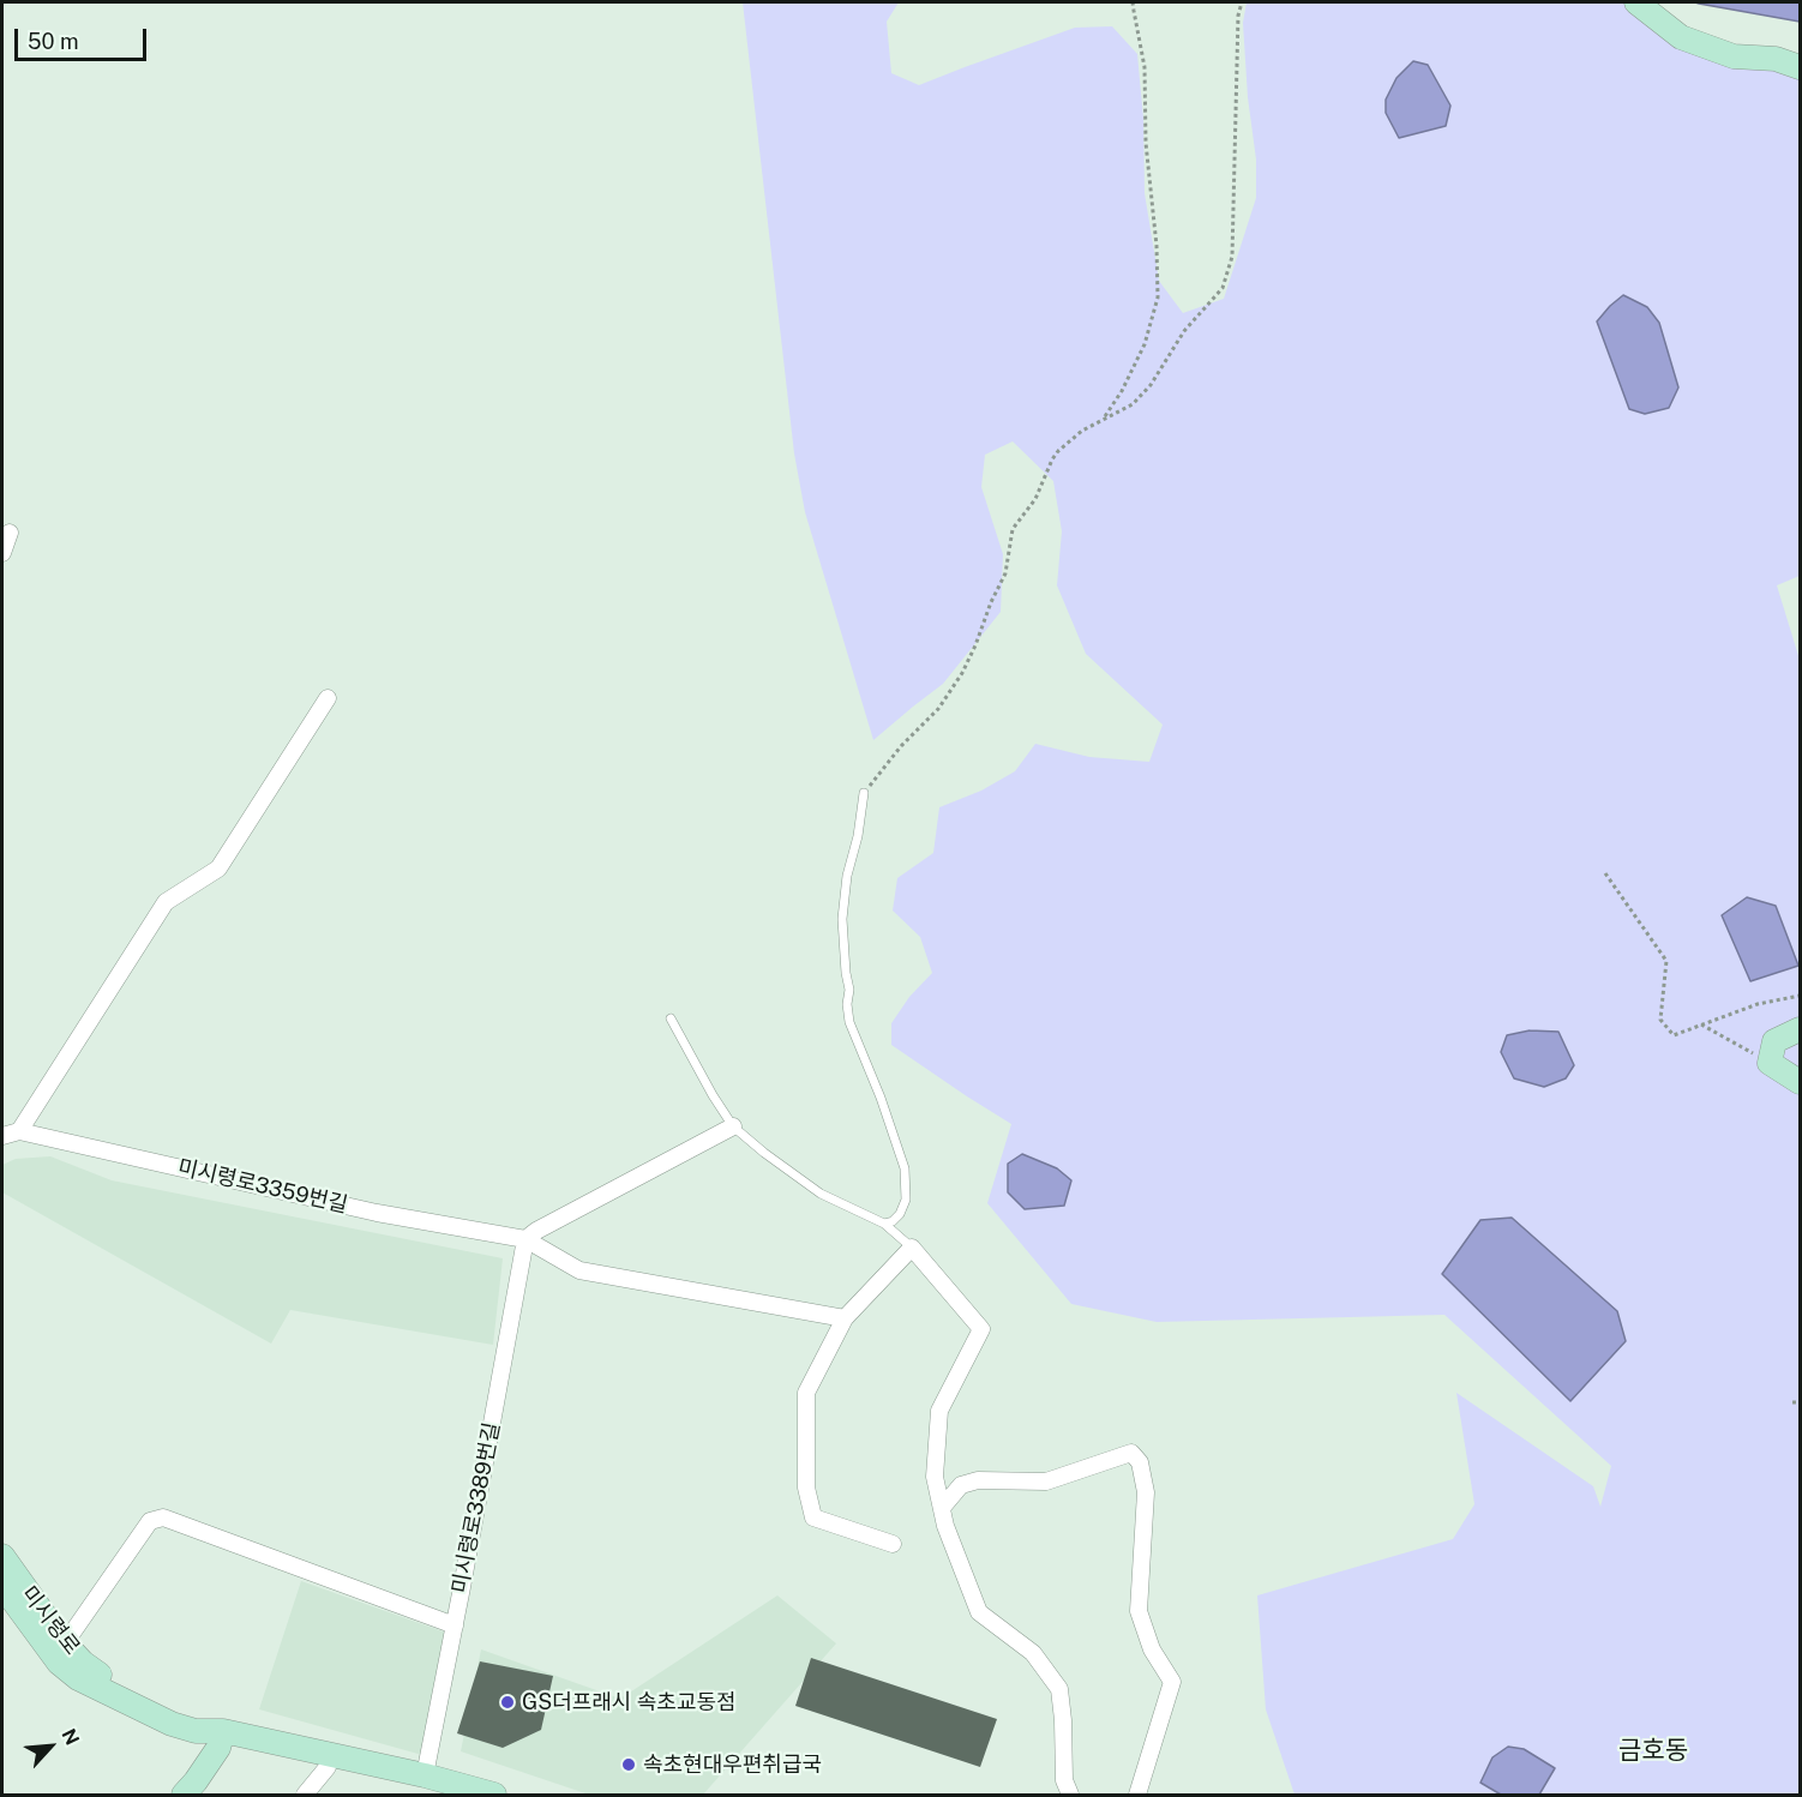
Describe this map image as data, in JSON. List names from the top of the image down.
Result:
{
  "streets": {
    "main road": ["미시령로"],
    "street": ["미시령로3359번길", "미시령로3389번길"]
  },
  "crossings": [
    ["미시령로3359번길", "미시령로3389번길"],
    ["미시령로3389번길", "미시령로"]
  ],
  "districts": ["금호동"],
  "places": ["GS더프래시 속초교동점", "속초현대우편취급국"],
  "scale_bar": "50 m",
  "north": "top right"
}
